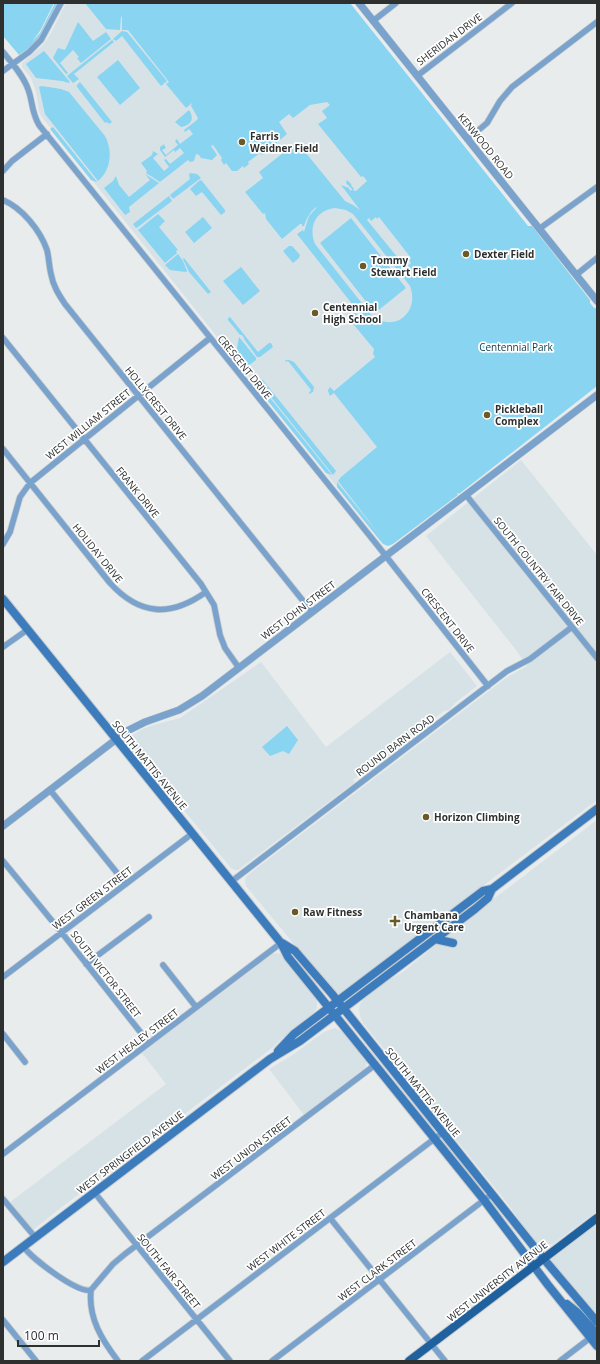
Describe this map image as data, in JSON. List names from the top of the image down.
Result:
{
  "streets": {
    "main road": ["SOUTH MATTIS AVENUE", "WEST SPRINGFIELD AVENUE", "WEST UNIVERSITY AVENUE"],
    "street": [
      "SHERIDAN DRIVE",
      "KENWOOD ROAD",
      "CRESCENT DRIVE",
      "HOLLYCREST DRIVE",
      "WEST WILLIAM STREET",
      "FRANK DRIVE",
      "HOLIDAY DRIVE",
      "SOUTH COUNTRY FAIR DRIVE",
      "WEST JOHN STREET",
      "ROUND BARN ROAD",
      "WEST GREEN STREET",
      "SOUTH VICTOR STREET",
      "WEST HEALEY STREET",
      "WEST UNION STREET",
      "WEST WHITE STREET",
      "WEST CLARK STREET",
      "SOUTH FAIR STREET"
    ]
  },
  "crossings": [
    ["SHERIDAN DRIVE", "KENWOOD ROAD"],
    ["CRESCENT DRIVE", "WEST WILLIAM STREET"],
    ["CRESCENT DRIVE", "WEST JOHN STREET"],
    ["CRESCENT DRIVE", "ROUND BARN ROAD"],
    ["HOLLYCREST DRIVE", "WEST WILLIAM STREET"],
    ["HOLLYCREST DRIVE", "WEST JOHN STREET"],
    ["WEST WILLIAM STREET", "FRANK DRIVE"],
    ["WEST WILLIAM STREET", "HOLIDAY DRIVE"],
    ["FRANK DRIVE", "HOLIDAY DRIVE"],
    ["FRANK DRIVE", "WEST JOHN STREET"],
    ["SOUTH COUNTRY FAIR DRIVE", "WEST JOHN STREET"],
    ["SOUTH COUNTRY FAIR DRIVE", "ROUND BARN ROAD"],
    ["WEST JOHN STREET", "SOUTH MATTIS AVENUE"],
    ["ROUND BARN ROAD", "SOUTH MATTIS AVENUE"],
    ["SOUTH MATTIS AVENUE", "WEST GREEN STREET"],
    ["SOUTH MATTIS AVENUE", "WEST HEALEY STREET"],
    ["SOUTH MATTIS AVENUE", "WEST UNION STREET"],
    ["SOUTH MATTIS AVENUE", "WEST SPRINGFIELD AVENUE"],
    ["SOUTH MATTIS AVENUE", "WEST WHITE STREET"],
    ["SOUTH MATTIS AVENUE", "WEST CLARK STREET"],
    ["SOUTH MATTIS AVENUE", "WEST UNIVERSITY AVENUE"],
    ["WEST GREEN STREET", "SOUTH VICTOR STREET"],
    ["SOUTH VICTOR STREET", "WEST HEALEY STREET"],
    ["WEST UNION STREET", "SOUTH FAIR STREET"],
    ["WEST SPRINGFIELD AVENUE", "SOUTH FAIR STREET"],
    ["WEST WHITE STREET", "SOUTH FAIR STREET"]
  ],
  "parks": ["Centennial Park"],
  "places": {
    "other": [
      "Farris Weidner Field",
      "Dexter Field",
      "Tommy Stewart Field",
      "Centennial High School",
      "Pickleball Complex",
      "Horizon Climbing",
      "Raw Fitness"
    ],
    "health": ["Chambana Urgent Care"]
  },
  "scale_bar": "100 m"
}
